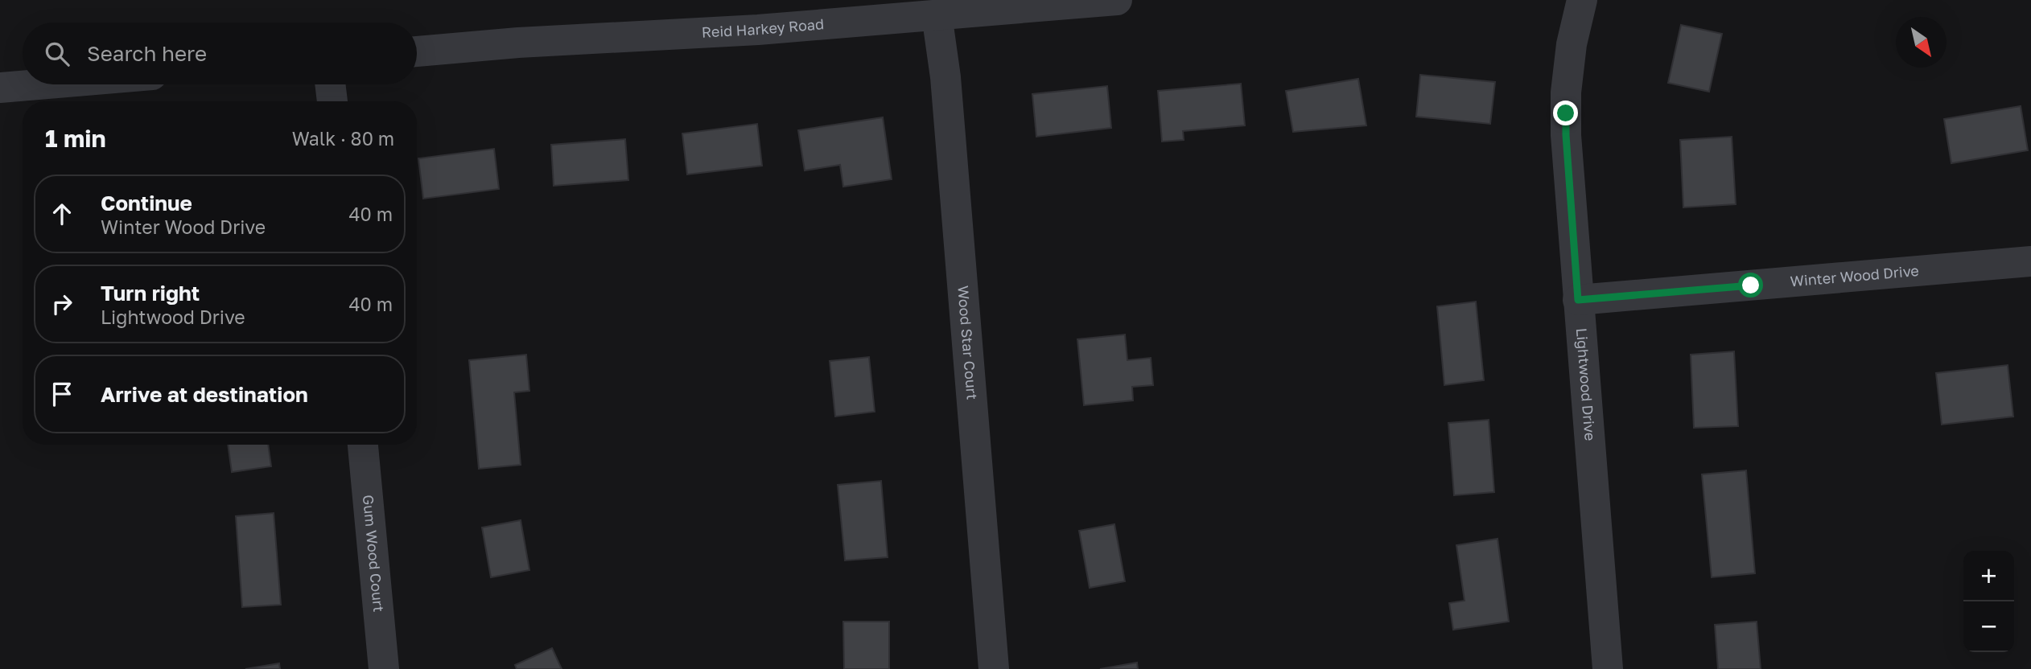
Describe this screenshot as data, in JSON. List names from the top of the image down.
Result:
{
  "streets": {
    "street": [
      "Reid Harkey Road",
      "Winter Wood Drive",
      "Wood Star Court",
      "Lightwood Drive",
      "Gum Wood Court"
    ]
  },
  "crossings": [
    ["Reid Harkey Road", "Wood Star Court"],
    ["Winter Wood Drive", "Lightwood Drive"]
  ],
  "north": "bottom right",
  "page": {
    "search": "Search here",
    "heading": ["1 min", "Walk · 80 m"],
    "list": [
      ["Continue", "Winter Wood Drive", "40 m"],
      ["Turn right", "Lightwood Drive", "40 m"],
      "Arrive at destination"
    ],
    "map_buttons": ["+", "−"]
  }
}
